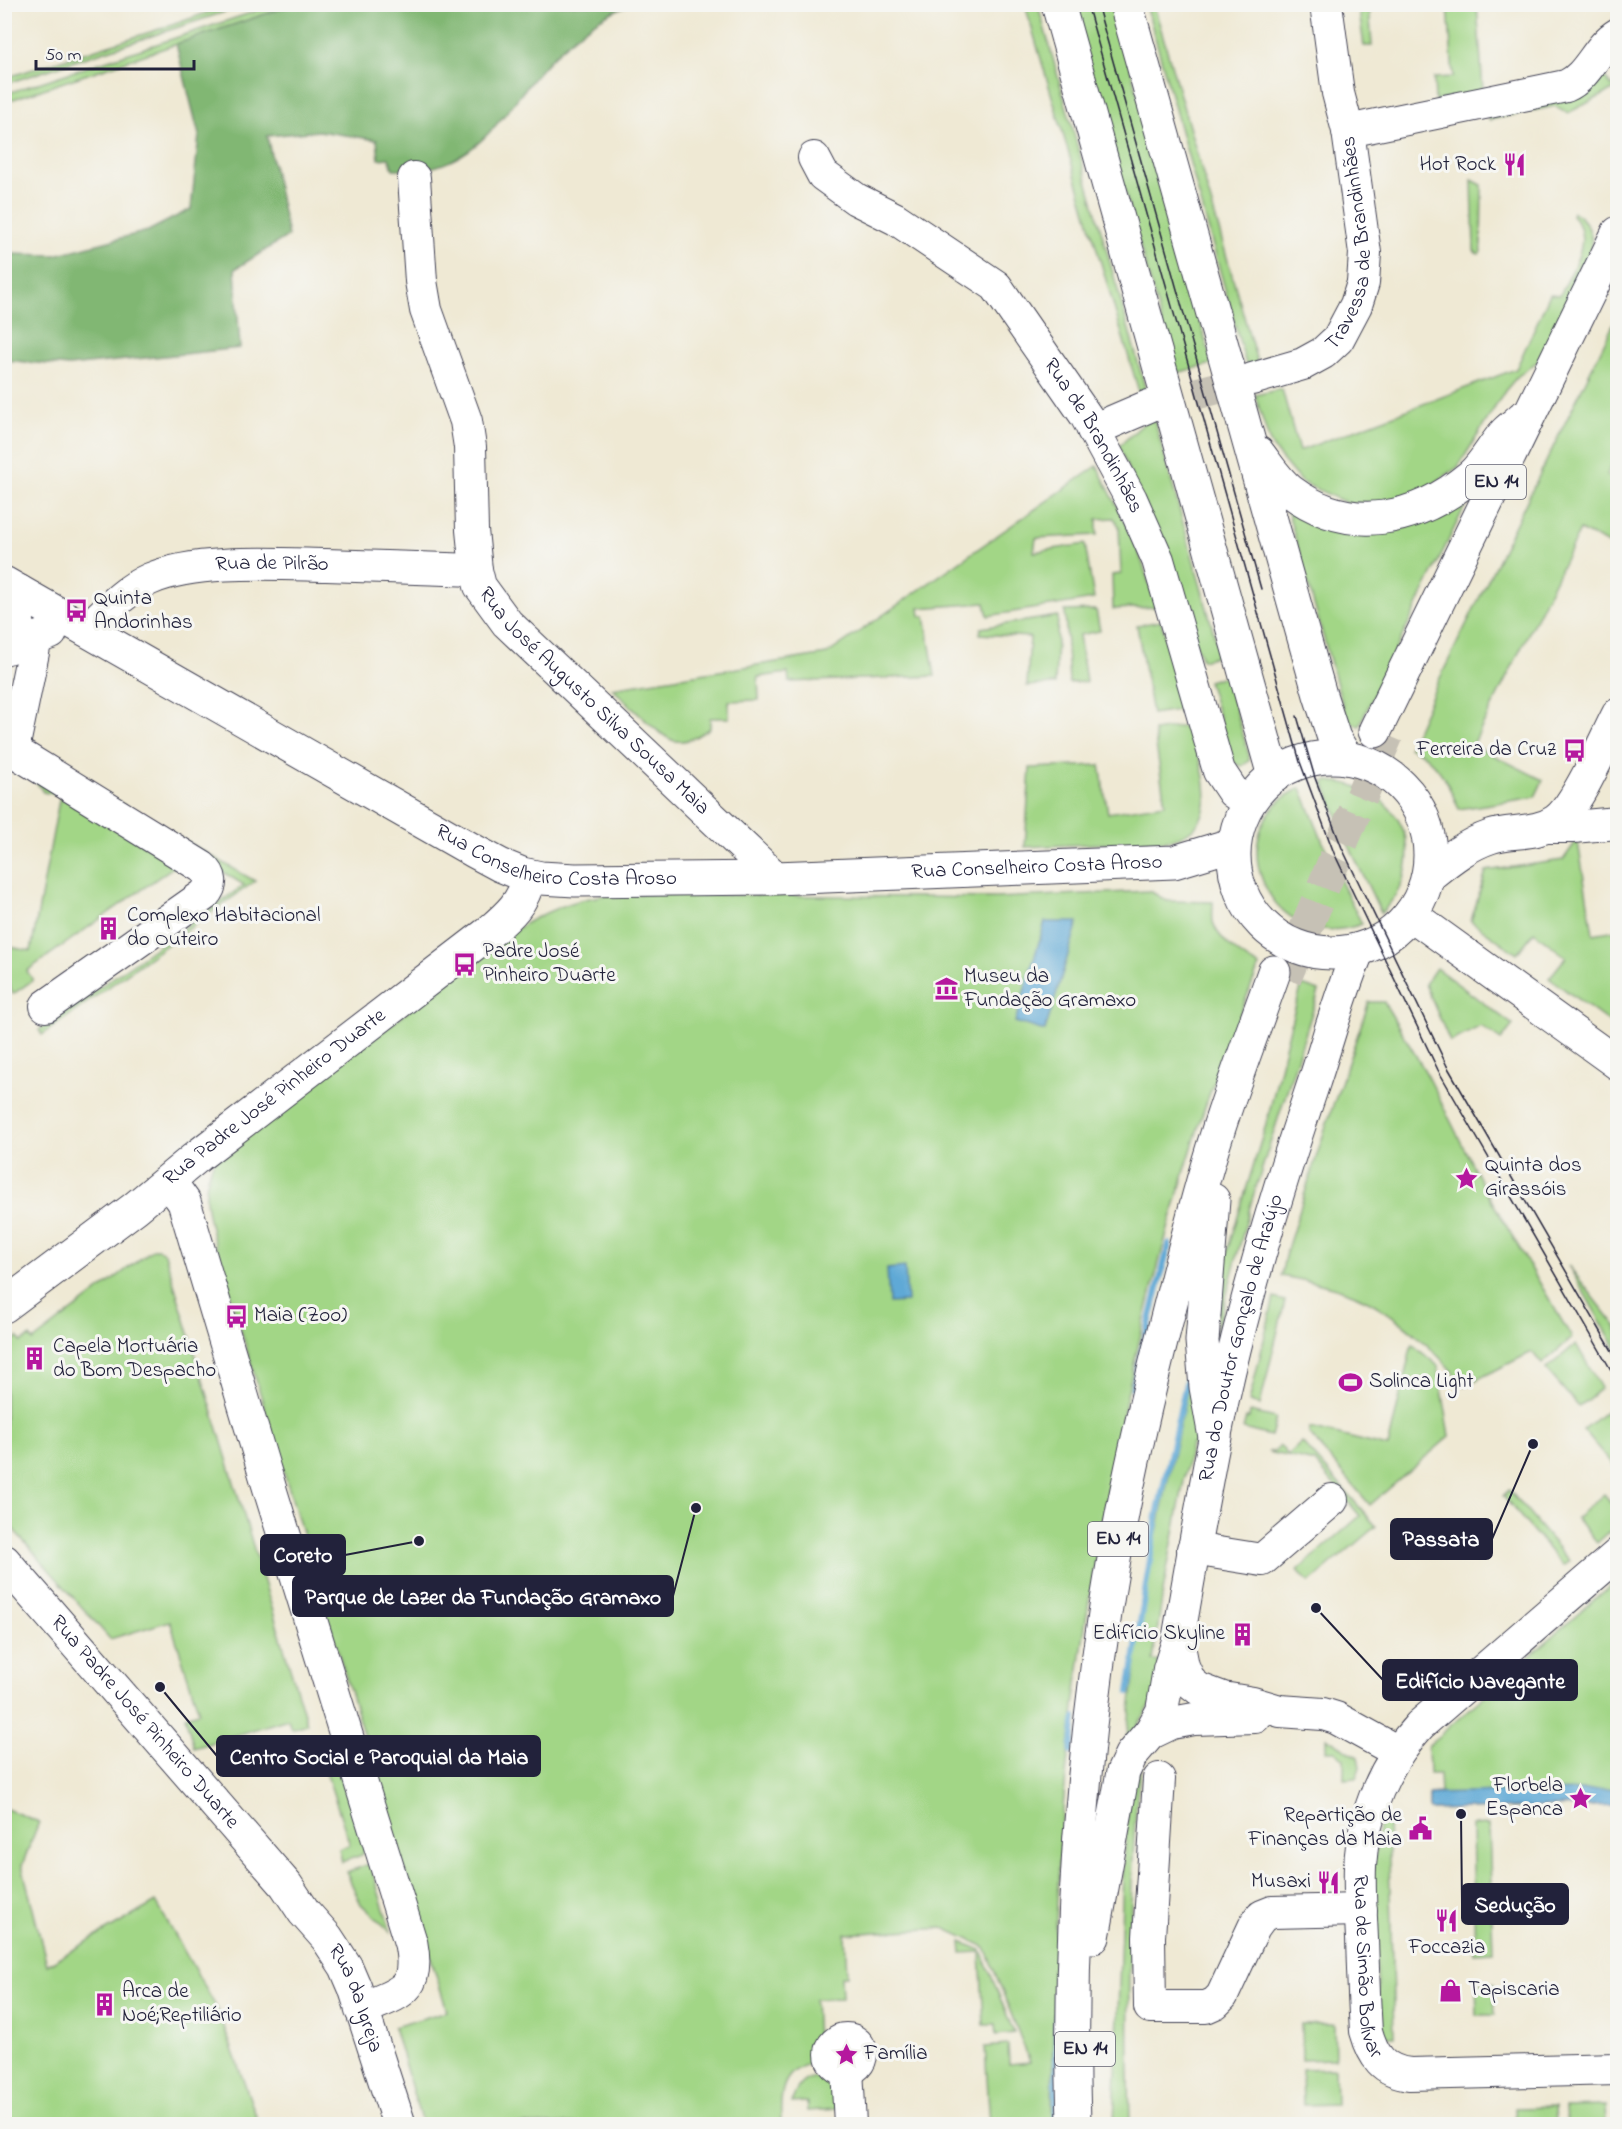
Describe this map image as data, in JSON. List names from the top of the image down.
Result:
{
  "streets": {
    "main road": [
      "EN 14",
      "Rua Conselheiro Costa Aroso",
      "Rua Padre José Pinheiro Duarte",
      "Rua da Igreja"
    ],
    "street": [
      "Travessa de Brandinhães",
      "Rua de Brandinhães",
      "Rua de Pilrão",
      "Rua José Augusto Silva Sousa Maia",
      "Rua do Doutor Gonçalo de Araújo",
      "Rua de Simão Bolívar"
    ]
  },
  "crossings": [
    ["Rua de Brandinhães", "Rua Conselheiro Costa Aroso"],
    ["Rua de Brandinhães", "Rua do Doutor Gonçalo de Araújo"],
    ["Rua de Pilrão", "Rua José Augusto Silva Sousa Maia"],
    ["Rua de Pilrão", "Rua Conselheiro Costa Aroso"],
    ["Rua José Augusto Silva Sousa Maia", "Rua Conselheiro Costa Aroso"],
    ["Rua Conselheiro Costa Aroso", "Rua Padre José Pinheiro Duarte"],
    ["Rua Conselheiro Costa Aroso", "Rua do Doutor Gonçalo de Araújo"],
    ["Rua Padre José Pinheiro Duarte", "Rua da Igreja"]
  ],
  "places": {
    "restaurant": ["Hot Rock", "Musaxi", "Foccazia"],
    "bus stop": [
      "Quinta Andorinhas",
      "Ferreira da Cruz",
      "Padre José Pinheiro Duarte",
      "Maia (Zoo)"
    ],
    "building": [
      "Complexo Habitacional do Outeiro",
      "Capela Mortuária do Bom Despacho",
      "Edifício Skyline",
      "Arca de Noé;Reptiliário"
    ],
    "museum": ["Museu da Fundação Gramaxo"],
    "place": ["Quinta dos Girassóis", "Florbela Espanca", "Família"],
    "sports": ["Solinca Light"],
    "other": [
      "Passata",
      "Parque de Lazer da Fundação Gramaxo",
      "Coreto",
      "Edifício Navegante",
      "Centro Social e Paroquial da Maia",
      "Sedução"
    ],
    "public building": ["Repartição de Finanças da Maia"],
    "shop": ["Tapiscaria"]
  },
  "scale_bar": "50 m"
}
